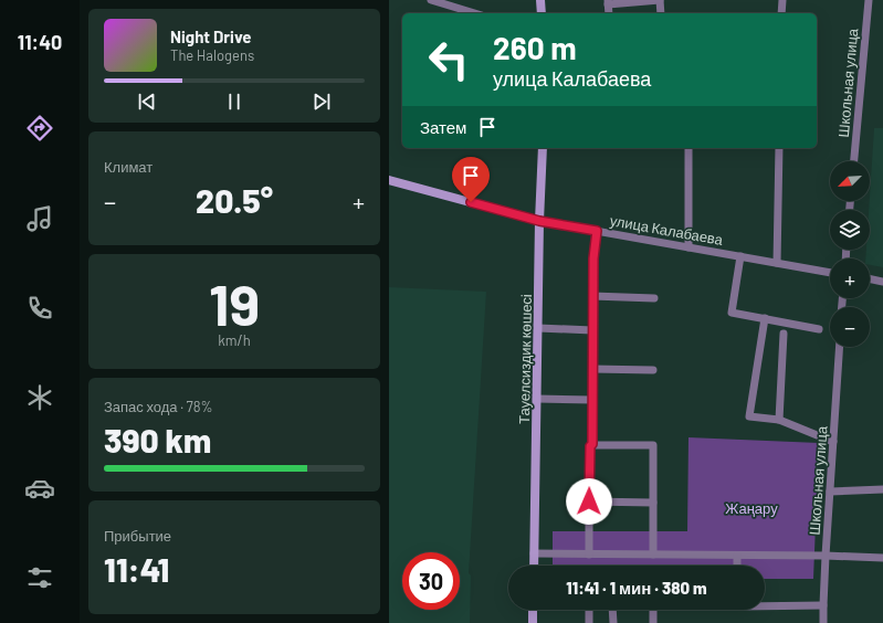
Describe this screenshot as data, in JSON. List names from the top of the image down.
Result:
{
  "streets": {
    "street": ["Школьная улица", "улица Калабаева", "Тауелсиздик көшесі"]
  },
  "crossings": [
    ["улица Калабаева", "Тауелсиздик көшесі"]
  ],
  "parks": ["Жаңару"],
  "north": "bottom left",
  "page": {
    "tabs": "11:40",
    "turn": ["260 m", "улица Калабаева"],
    "song": ["Night Drive", "The Halogens"],
    "then": "Затем",
    "tile": [
      "Климат",
      ["19", "km/h"],
      ["Запас хода · 78%", "390 km"],
      ["Прибытие", "11:41"]
    ],
    "map_buttons": ["+", "−"],
    "heat": ["−", "20.5°", "+"],
    "limit": "30",
    "trip": "11:41 · 1 мин · 380 m"
  }
}
